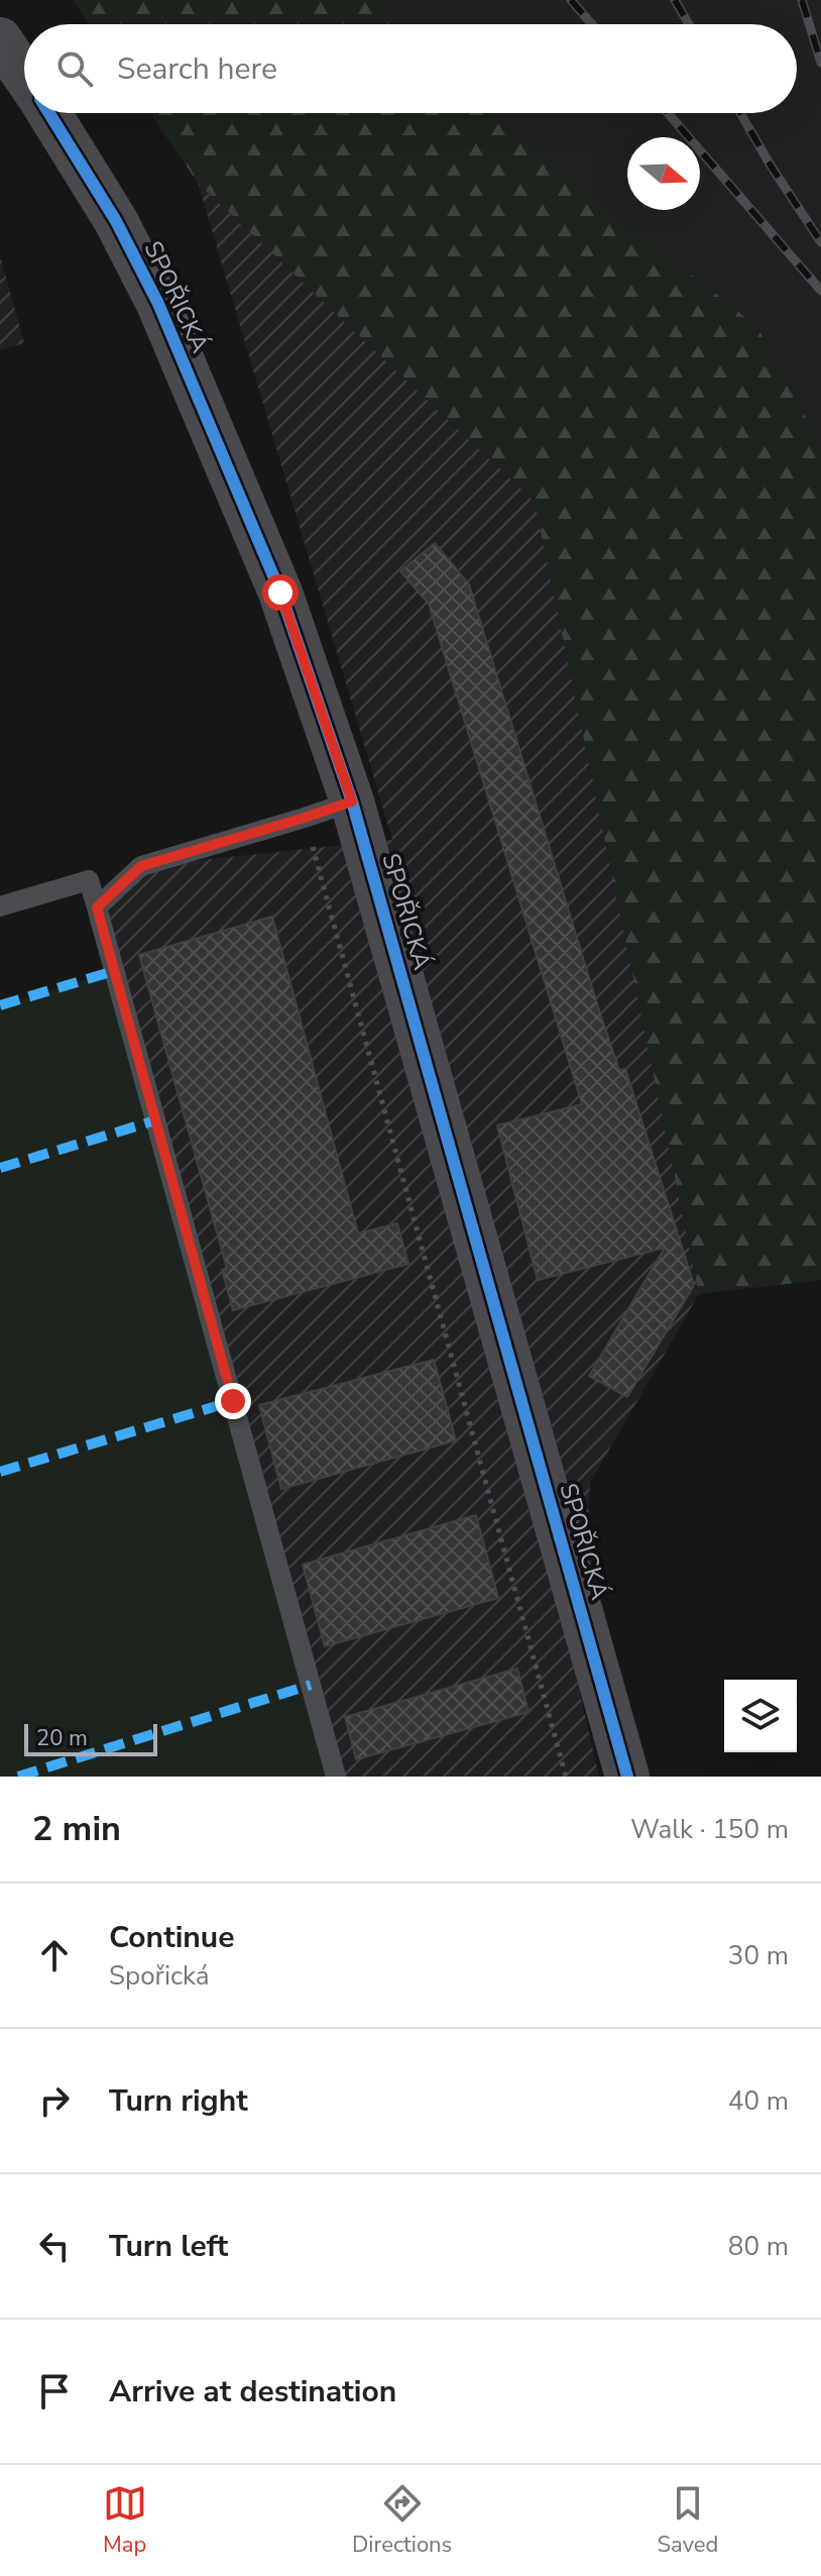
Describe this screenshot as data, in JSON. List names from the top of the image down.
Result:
{
  "streets": {
    "street": ["SPOŘICKÁ"]
  },
  "scale_bar": "20 m",
  "north": "right",
  "page": {
    "search": "Search here",
    "scale": "20 m",
    "heading": ["2 min", "Walk · 150 m"],
    "list": [
      ["Continue", "Spořická", "30 m"],
      ["Turn right", "40 m"],
      ["Turn left", "80 m"],
      "Arrive at destination"
    ],
    "nav": ["Map", "Directions", "Saved"]
  }
}
